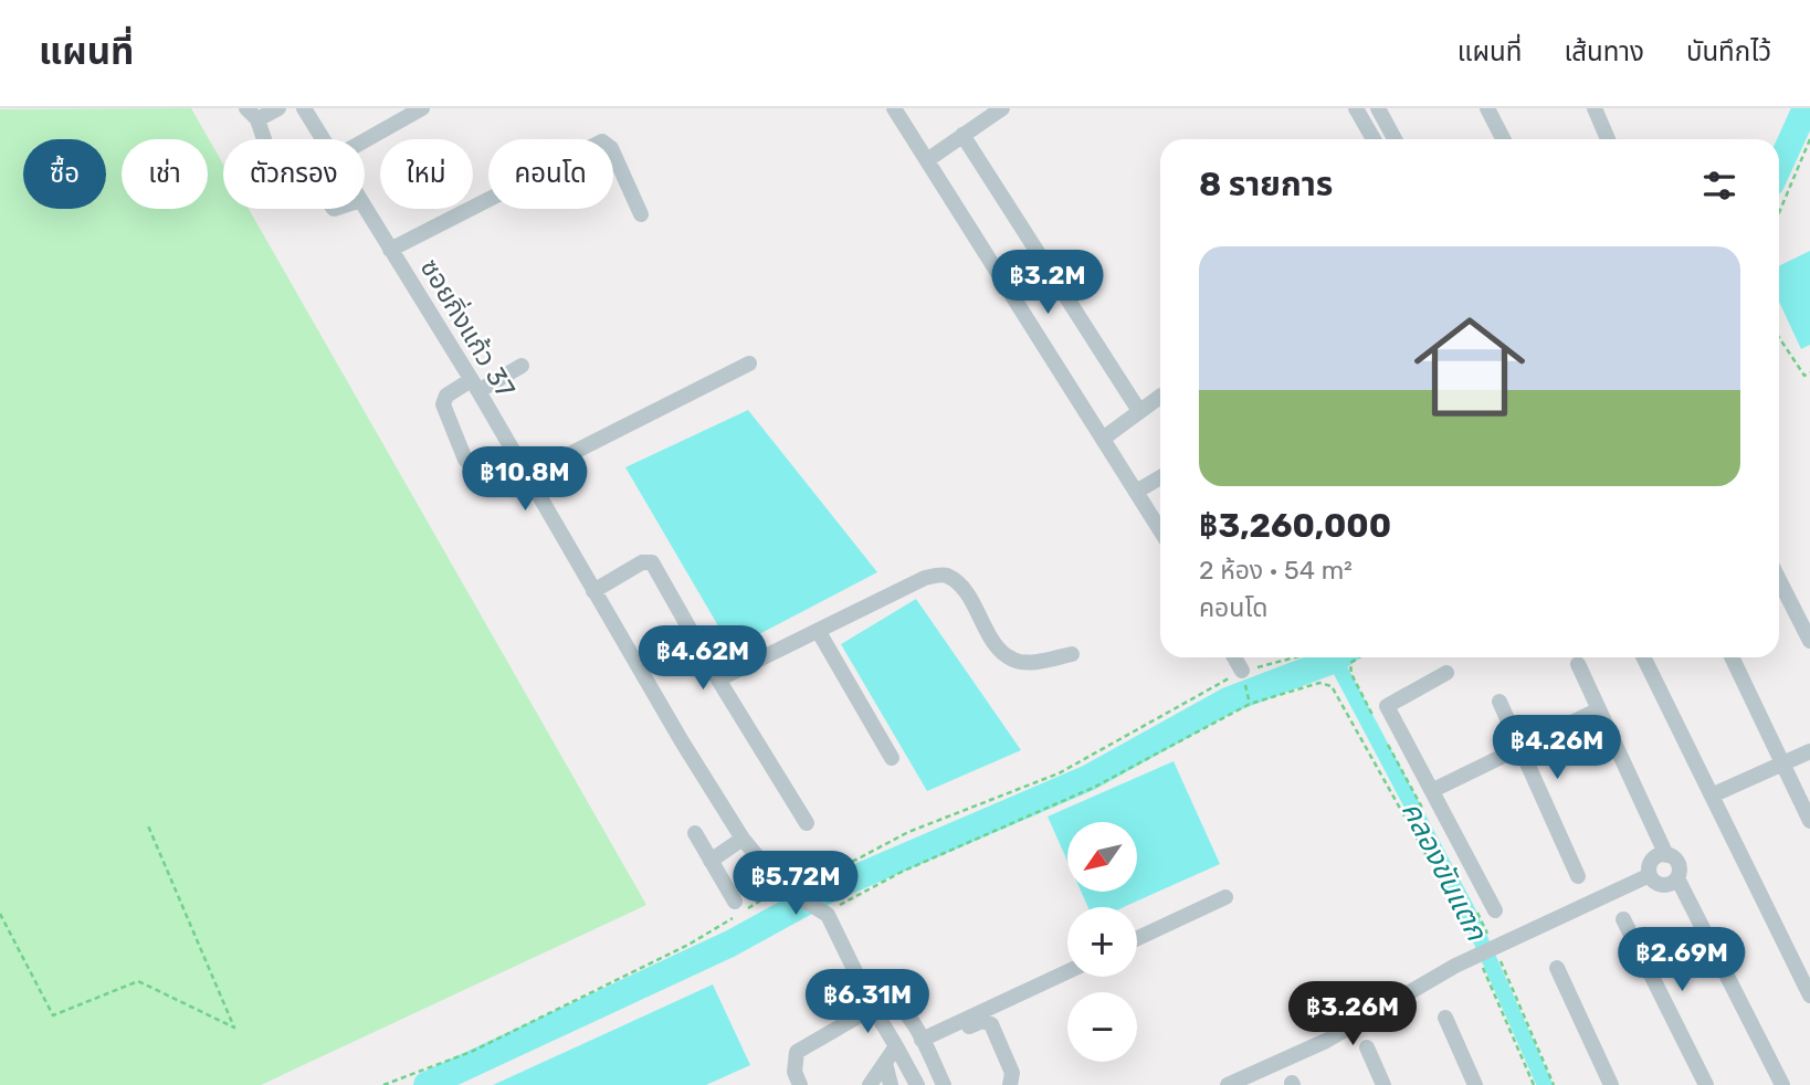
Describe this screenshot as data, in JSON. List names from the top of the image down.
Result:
{
  "streets": {
    "street": ["ซอยกิ่งแก้ว 37"]
  },
  "water": ["คลองขันแตก"],
  "north": "bottom left",
  "page": {
    "header": "แผนที่",
    "nav": ["แผนที่", "เส้นทาง", "บันทึกไว้"],
    "chip": [
      "ซื้อ",
      "เช่า",
      "ตัวกรอง",
      "ใหม่",
      "คอนโด"
    ],
    "heading": "8 รายการ",
    "list": [
      {
        "name": "฿3,260,000",
        "note": "2 ห้อง · 54 m² · คอนโด"
      }
    ],
    "price": [
      "฿3.2M",
      "฿10.8M",
      "฿4.62M",
      "฿4.26M",
      "฿5.72M",
      "฿2.69M",
      "฿6.31M",
      "฿3.26M"
    ],
    "map_buttons": ["+", "−"]
  }
}
